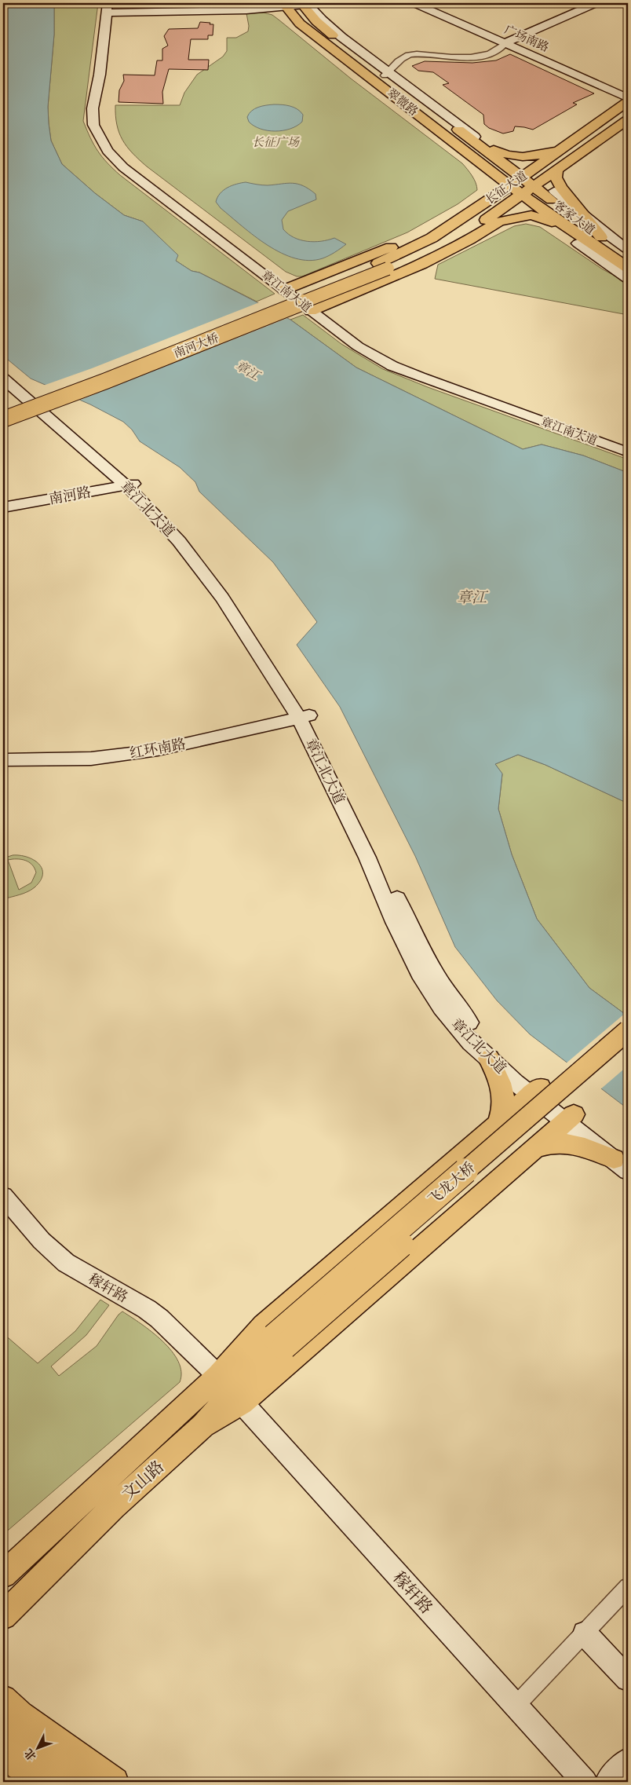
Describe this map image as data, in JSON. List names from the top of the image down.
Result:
{
  "streets": {
    "main road": [
      "广场南路",
      "翠微路",
      "长征大道",
      "客家大道",
      "章江南大道",
      "南河大桥",
      "南河路",
      "章江北大道",
      "红环南路",
      "飞龙大桥",
      "稼轩路",
      "文山路"
    ]
  },
  "crossings": [
    ["广场南路", "长征大道"],
    ["翠微路", "长征大道"],
    ["翠微路", "客家大道"],
    ["翠微路", "章江南大道"],
    ["长征大道", "客家大道"],
    ["长征大道", "南河大桥"],
    ["南河路", "章江北大道"],
    ["章江北大道", "红环南路"],
    ["飞龙大桥", "文山路"],
    ["稼轩路", "文山路"]
  ],
  "water": ["章江"],
  "parks": ["长征广场"],
  "north": "bottom left"
}
